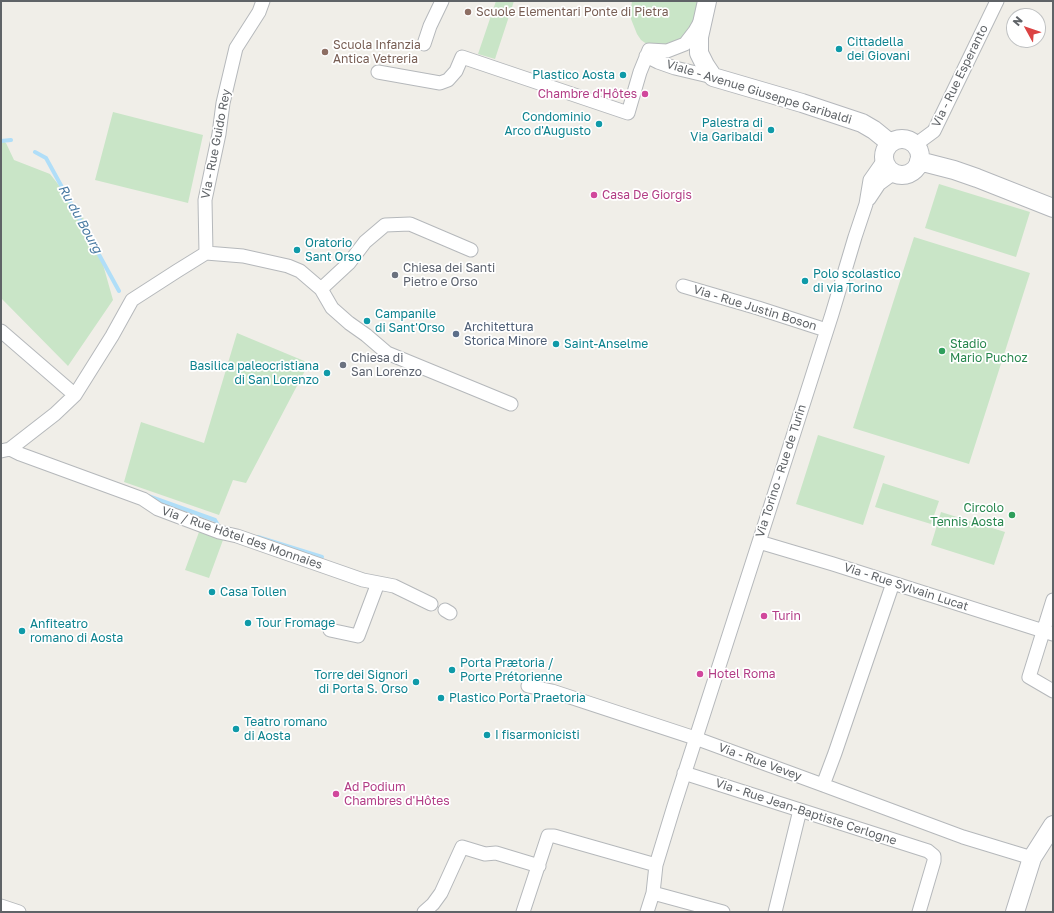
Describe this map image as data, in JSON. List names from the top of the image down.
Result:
{
  "streets": {
    "street": [
      "Via - Rue Esperanto",
      "Viale - Avenue Giuseppe Garibaldi",
      "Via - Rue Guido Rey",
      "Via - Rue Justin Boson",
      "Via Torino - Rue de Turin",
      "Via / Rue Hôtel des Monnaies",
      "Via - Rue Sylvain Lucat",
      "Via - Rue Vevey",
      "Via - Rue Jean-Baptiste Cerlogne"
    ]
  },
  "crossings": [
    ["Via - Rue Esperanto", "Viale - Avenue Giuseppe Garibaldi"],
    ["Via - Rue Esperanto", "Via Torino - Rue de Turin"],
    ["Viale - Avenue Giuseppe Garibaldi", "Via Torino - Rue de Turin"],
    ["Via - Rue Justin Boson", "Via Torino - Rue de Turin"],
    ["Via Torino - Rue de Turin", "Via - Rue Sylvain Lucat"],
    ["Via Torino - Rue de Turin", "Via - Rue Vevey"],
    ["Via Torino - Rue de Turin", "Via - Rue Jean-Baptiste Cerlogne"]
  ],
  "water": ["Ru du Bourg"],
  "places": [
    "Scuole Elementari Ponte di Pietra",
    "Cittadella dei Giovani",
    "Scuola Infanzia Antica Vetreria",
    "Plastico Aosta",
    "Chambre d'Hôtes",
    "Condominio Arco d'Augusto",
    "Palestra di Via Garibaldi",
    "Casa De Giorgis",
    "Oratorio Sant Orso",
    "Chiesa dei Santi Pietro e Orso",
    "Polo scolastico di via Torino",
    "Campanile di Sant'Orso",
    "Architettura Storica Minore",
    "Saint-Anselme",
    "Stadio Mario Puchoz",
    "Chiesa di San Lorenzo",
    "Basilica paleocristiana di San Lorenzo",
    "Circolo Tennis Aosta",
    "Casa Tollen",
    "Turin",
    "Tour Fromage",
    "Anfiteatro romano di Aosta",
    "Porta Prætoria / Porte Prétorienne",
    "Hotel Roma",
    "Torre dei Signori di Porta S. Orso",
    "Plastico Porta Praetoria",
    "Teatro romano di Aosta",
    "I fisarmonicisti",
    "Ad Podium Chambres d'Hôtes"
  ],
  "north": "top left"
}
